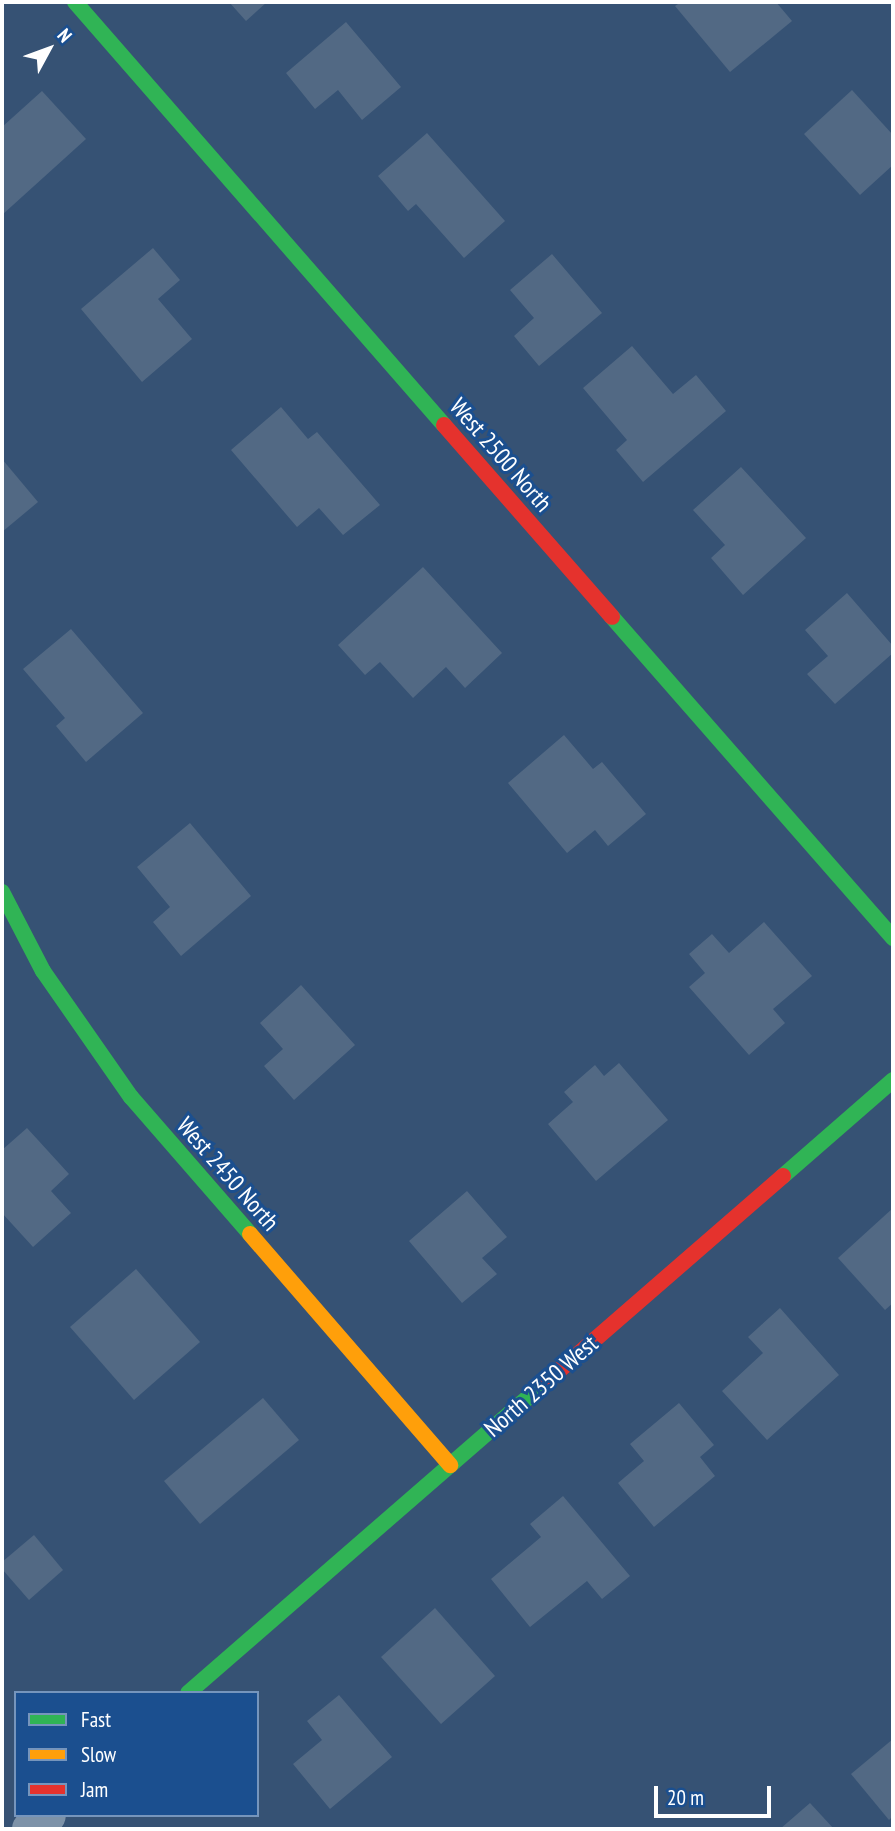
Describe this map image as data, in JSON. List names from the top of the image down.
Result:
{
  "streets": {
    "street": ["West 2500 North", "West 2450 North", "North 2350 West"]
  },
  "crossings": [
    ["West 2450 North", "North 2350 West"]
  ],
  "legend": ["Fast", "Slow", "Jam"],
  "scale_bar": "20 m",
  "north": "top right"
}
